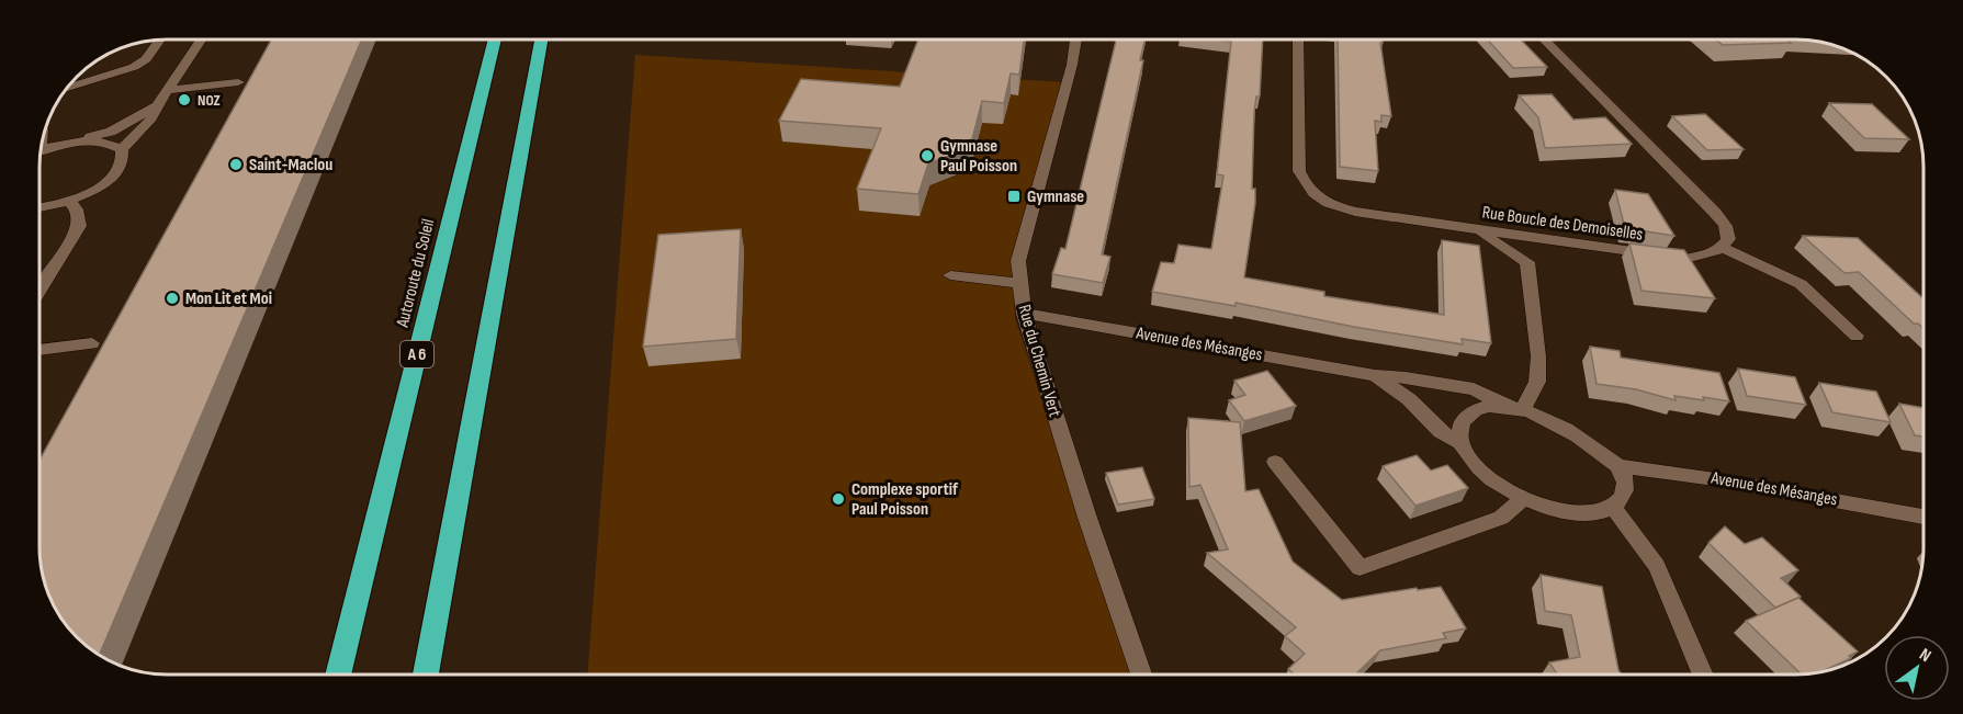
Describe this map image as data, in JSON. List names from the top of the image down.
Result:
{
  "streets": {
    "highway": ["Autoroute du Soleil", "A 6"],
    "street": ["Rue Boucle des Demoiselles", "Avenue des Mésanges", "Rue du Chemin Vert"]
  },
  "crossings": [
    ["Avenue des Mésanges", "Rue du Chemin Vert"]
  ],
  "places": {
    "other": [
      "NOZ",
      "Gymnase Paul Poisson",
      "Saint-Maclou",
      "Mon Lit et Moi",
      "Complexe sportif Paul Poisson"
    ],
    "transit": ["Gymnase"]
  },
  "north": "top right"
}
